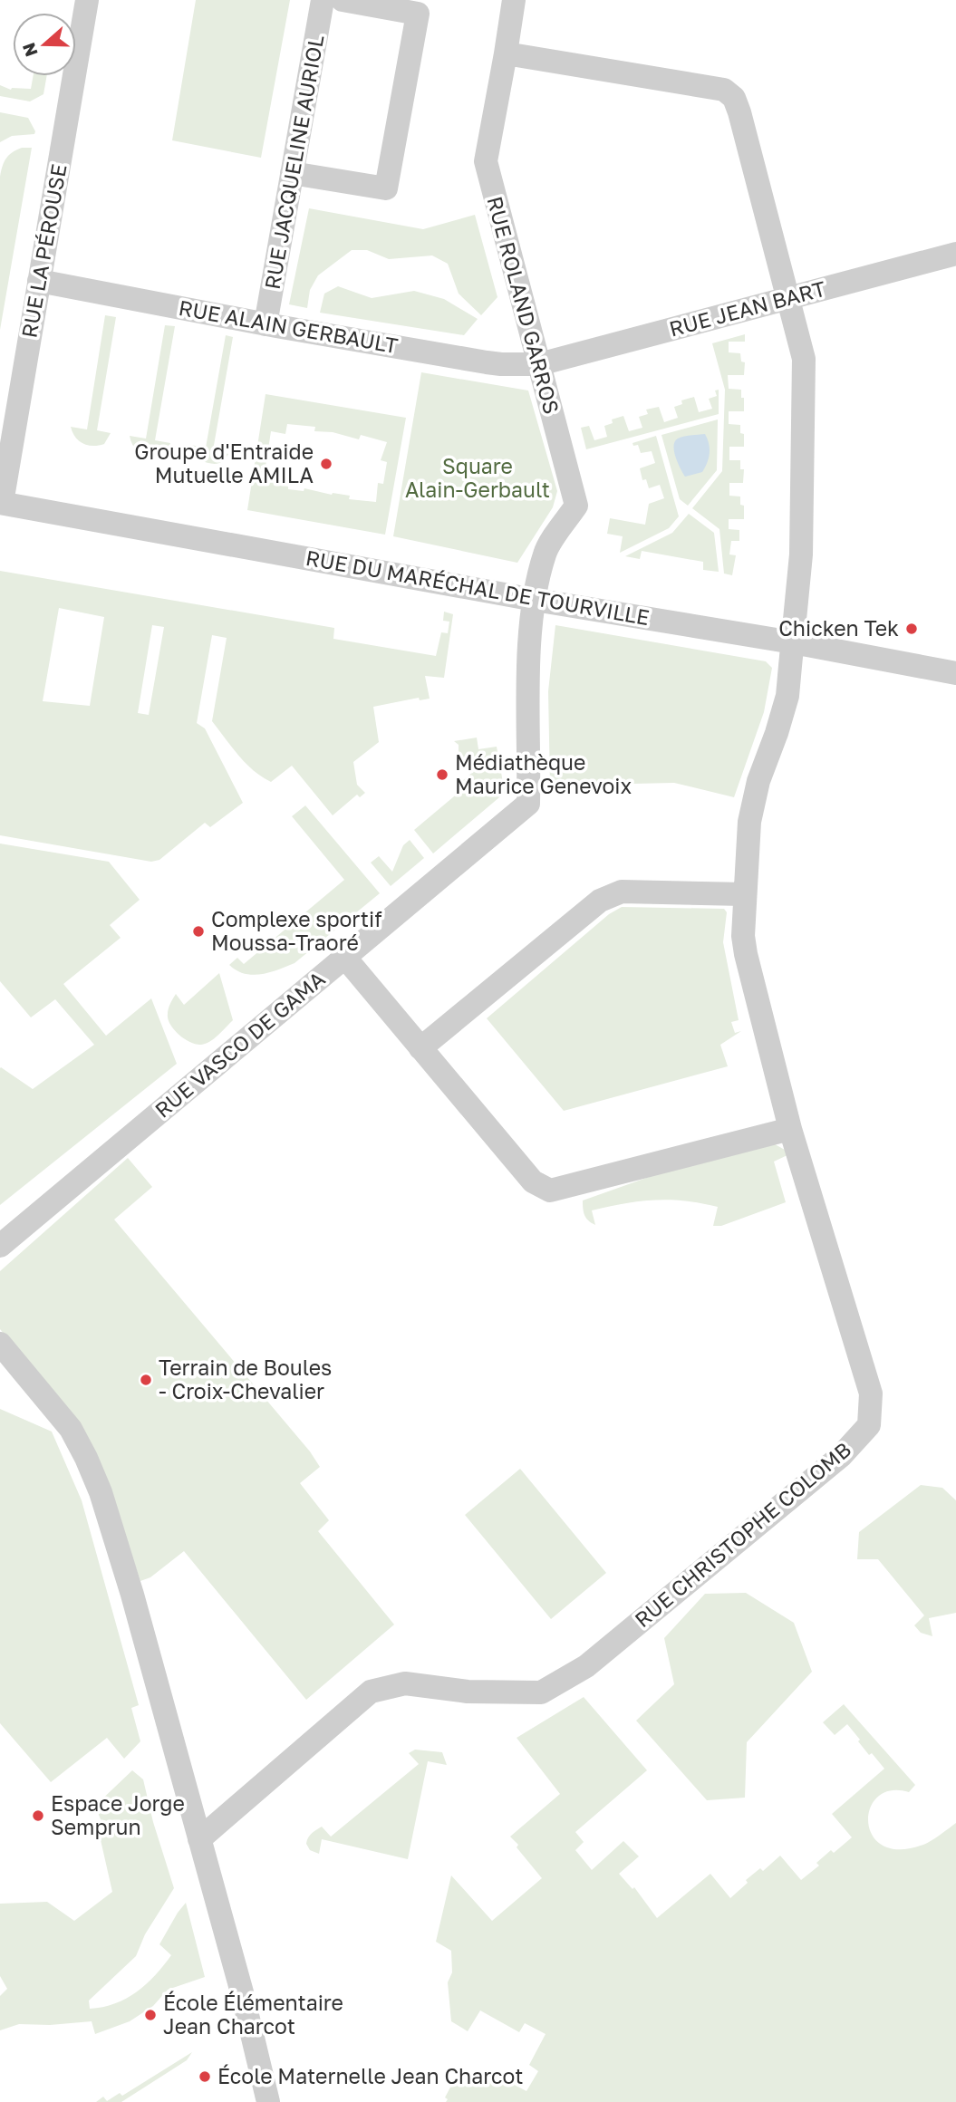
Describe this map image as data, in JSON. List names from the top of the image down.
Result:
{
  "streets": {
    "street": [
      "RUE JACQUELINE AURIOL",
      "RUE LA PÉROUSE",
      "RUE ROLAND GARROS",
      "RUE JEAN BART",
      "RUE ALAIN GERBAULT",
      "RUE DU MARÉCHAL DE TOURVILLE",
      "RUE VASCO DE GAMA",
      "RUE CHRISTOPHE COLOMB"
    ]
  },
  "crossings": [
    ["RUE JACQUELINE AURIOL", "RUE ALAIN GERBAULT"],
    ["RUE LA PÉROUSE", "RUE ALAIN GERBAULT"],
    ["RUE LA PÉROUSE", "RUE DU MARÉCHAL DE TOURVILLE"],
    ["RUE ROLAND GARROS", "RUE JEAN BART"],
    ["RUE ROLAND GARROS", "RUE ALAIN GERBAULT"],
    ["RUE ROLAND GARROS", "RUE DU MARÉCHAL DE TOURVILLE"],
    ["RUE ROLAND GARROS", "RUE VASCO DE GAMA"],
    ["RUE ROLAND GARROS", "RUE CHRISTOPHE COLOMB"],
    ["RUE JEAN BART", "RUE ALAIN GERBAULT"],
    ["RUE JEAN BART", "RUE CHRISTOPHE COLOMB"],
    ["RUE DU MARÉCHAL DE TOURVILLE", "RUE VASCO DE GAMA"],
    ["RUE DU MARÉCHAL DE TOURVILLE", "RUE CHRISTOPHE COLOMB"]
  ],
  "parks": ["Square Alain-Gerbault"],
  "places": [
    "Groupe d'Entraide Mutuelle AMILA",
    "Chicken Tek",
    "Médiathèque Maurice Genevoix",
    "Complexe sportif Moussa-Traoré",
    "Terrain de Boules - Croix-Chevalier",
    "Espace Jorge Semprun",
    "École Élémentaire Jean Charcot",
    "École Maternelle Jean Charcot"
  ],
  "north": "left"
}
